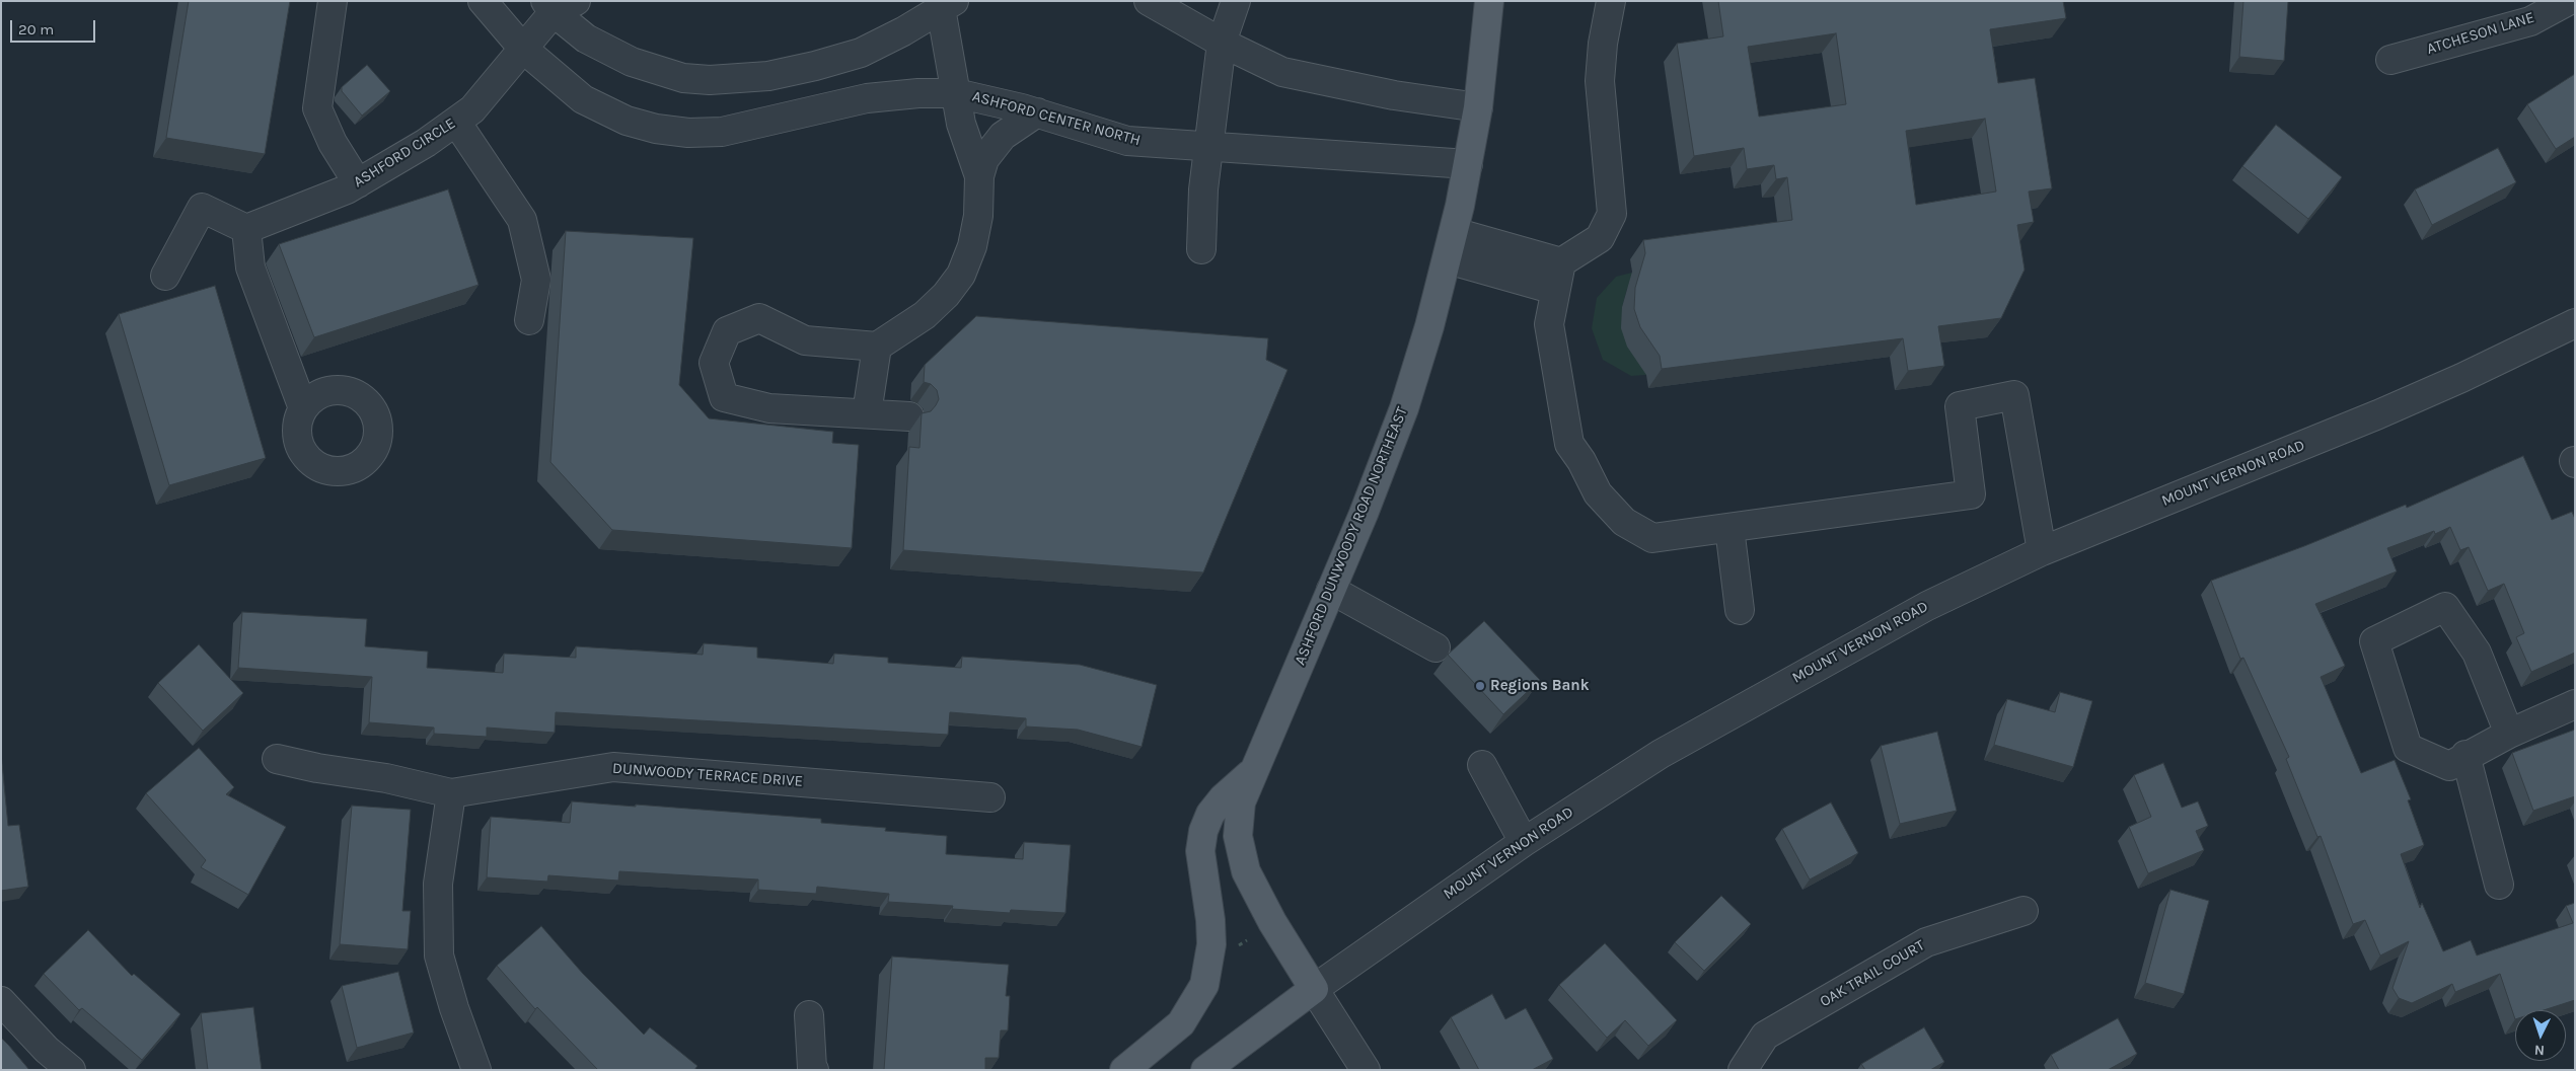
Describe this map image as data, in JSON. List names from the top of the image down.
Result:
{
  "streets": {
    "main road": ["MOUNT VERNON ROAD", "ASHFORD DUNWOODY ROAD NORTHEAST"],
    "street": [
      "ATCHESON LANE",
      "ASHFORD CENTER NORTH",
      "ASHFORD CIRCLE",
      "DUNWOODY TERRACE DRIVE",
      "OAK TRAIL COURT"
    ]
  },
  "crossings": [
    ["ASHFORD CENTER NORTH", "ASHFORD CIRCLE"],
    ["ASHFORD CENTER NORTH", "ASHFORD DUNWOODY ROAD NORTHEAST"],
    ["MOUNT VERNON ROAD", "ASHFORD DUNWOODY ROAD NORTHEAST"]
  ],
  "places": ["Regions Bank"],
  "scale_bar": "20 m",
  "north": "bottom"
}
